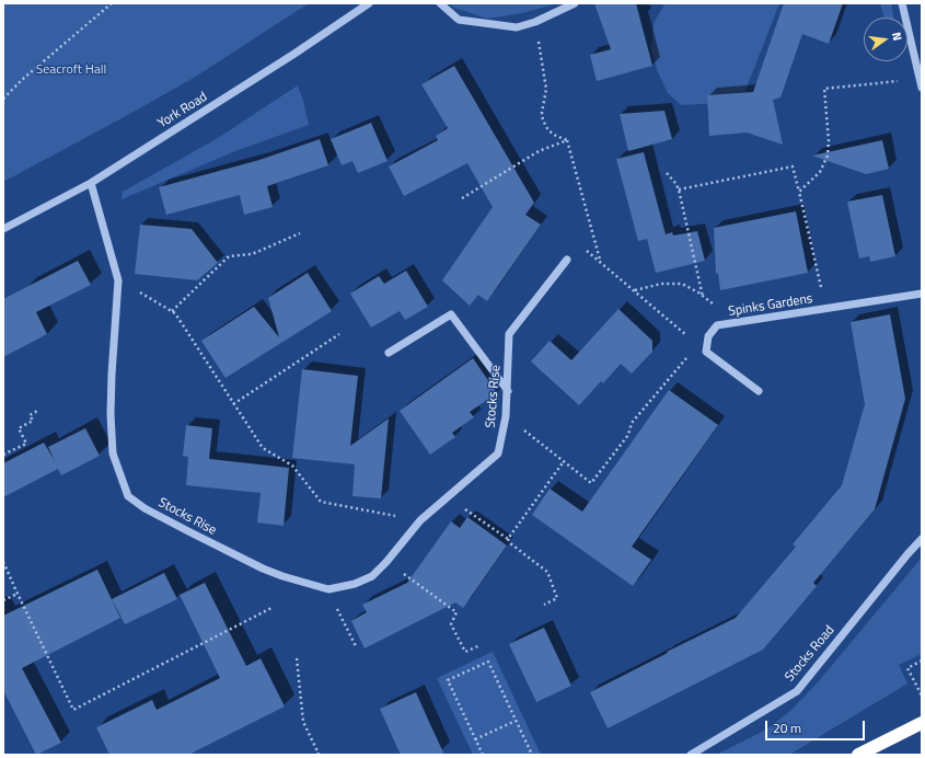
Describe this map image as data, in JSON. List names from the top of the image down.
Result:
{
  "streets": {
    "street": [
      "York Road",
      "Spinks Gardens",
      "Stocks Rise",
      "Stocks Road"
    ]
  },
  "crossings": [
    ["York Road", "Stocks Rise"]
  ],
  "parks": ["Seacroft Hall"],
  "scale_bar": "20 m",
  "north": "right"
}
